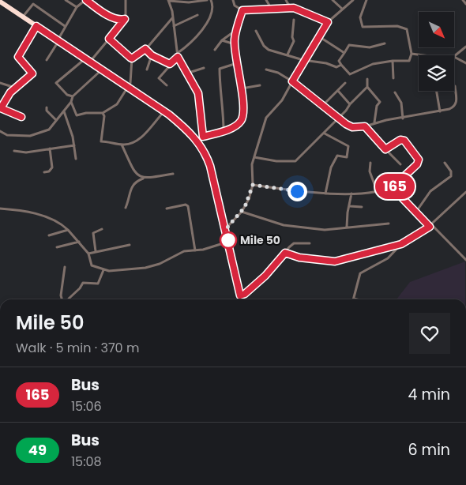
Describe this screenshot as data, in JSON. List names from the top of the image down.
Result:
{
  "places": ["Mile 50"],
  "lines": ["bus line 165"],
  "north": "bottom right",
  "page": {
    "on_map": "165",
    "heading": ["Mile 50", "Walk · 5 min · 370 m"],
    "list": [
      {
        "mark": "165",
        "name": "Bus",
        "note": "15:06",
        "value": "4 min"
      },
      {
        "mark": "49",
        "name": "Bus",
        "note": "15:08",
        "value": "6 min"
      }
    ]
  }
}
